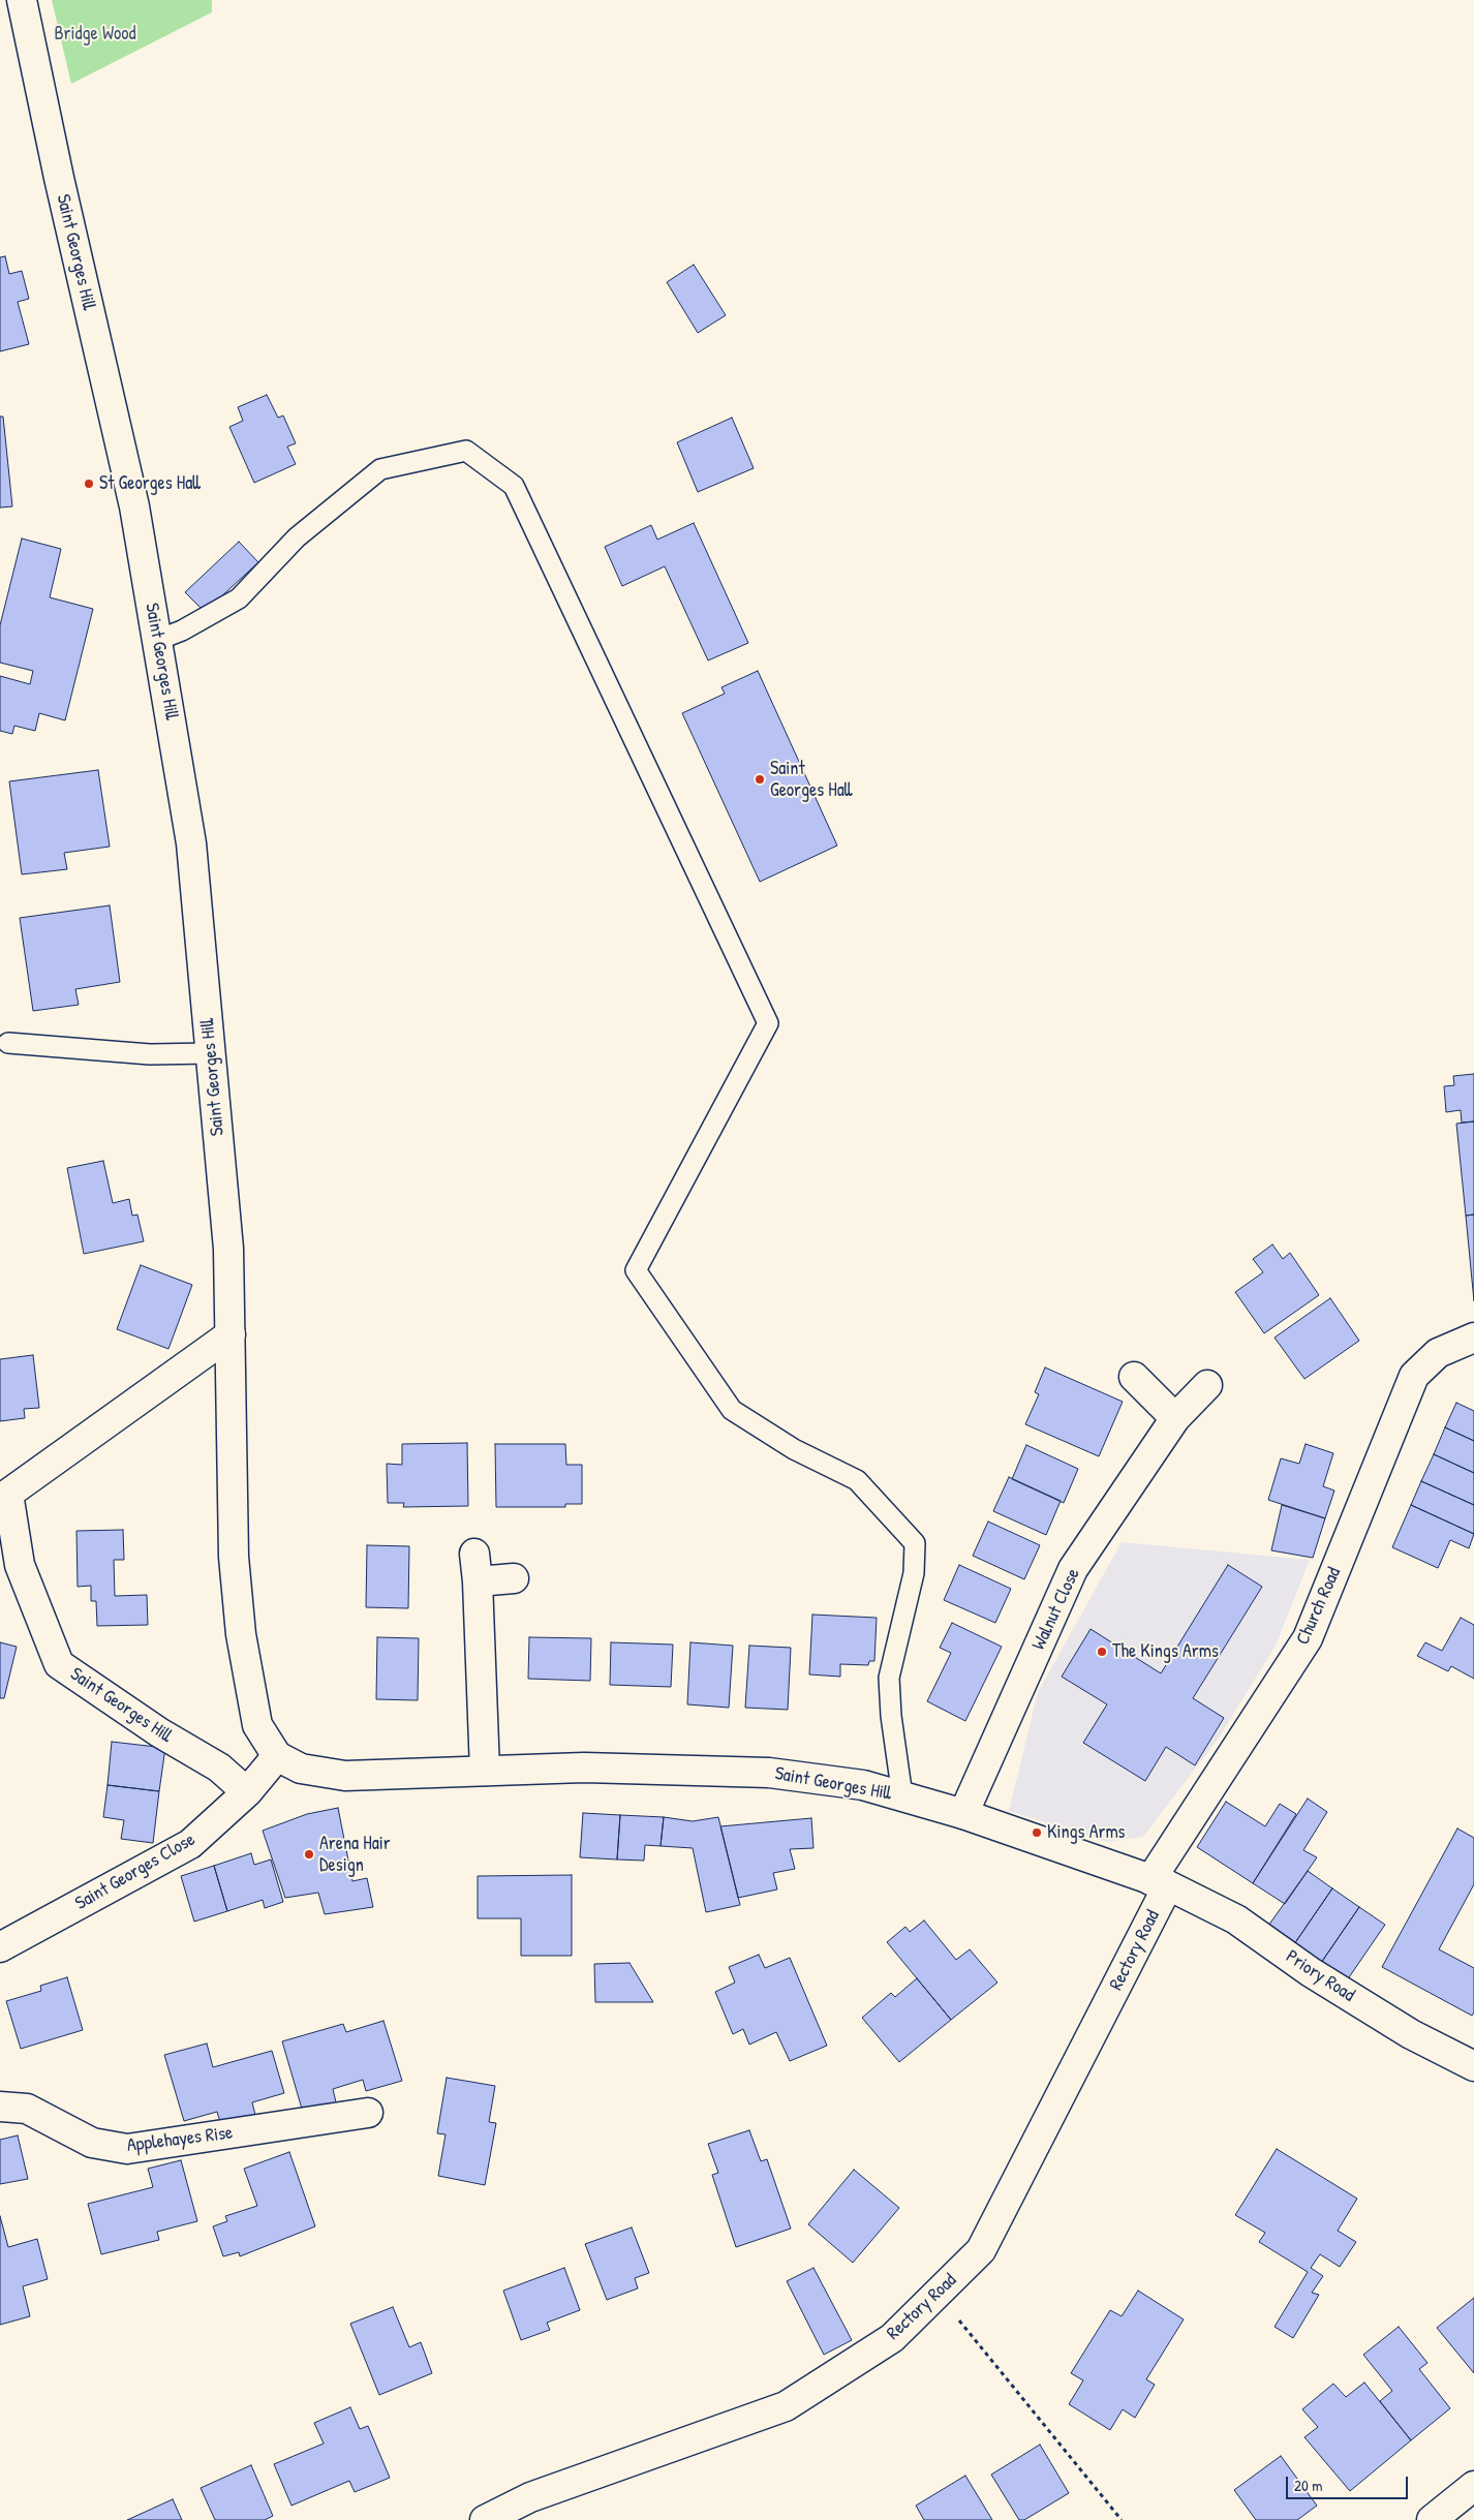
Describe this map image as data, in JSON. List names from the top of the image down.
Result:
{
  "streets": {
    "street": [
      "Saint Georges Hill",
      "Church Road",
      "Walnut Close",
      "Saint Georges Close",
      "Rectory Road",
      "Priory Road",
      "Applehayes Rise"
    ]
  },
  "crossings": [
    ["Saint Georges Hill", "Church Road"],
    ["Saint Georges Hill", "Walnut Close"],
    ["Saint Georges Hill", "Saint Georges Close"],
    ["Saint Georges Hill", "Rectory Road"],
    ["Saint Georges Hill", "Priory Road"],
    ["Church Road", "Rectory Road"],
    ["Church Road", "Priory Road"],
    ["Rectory Road", "Priory Road"]
  ],
  "parks": ["Bridge Wood"],
  "places": [
    "St Georges Hall",
    "Saint Georges Hall",
    "The Kings Arms",
    "Kings Arms",
    "Arena Hair Design"
  ],
  "scale_bar": "20 m"
}
